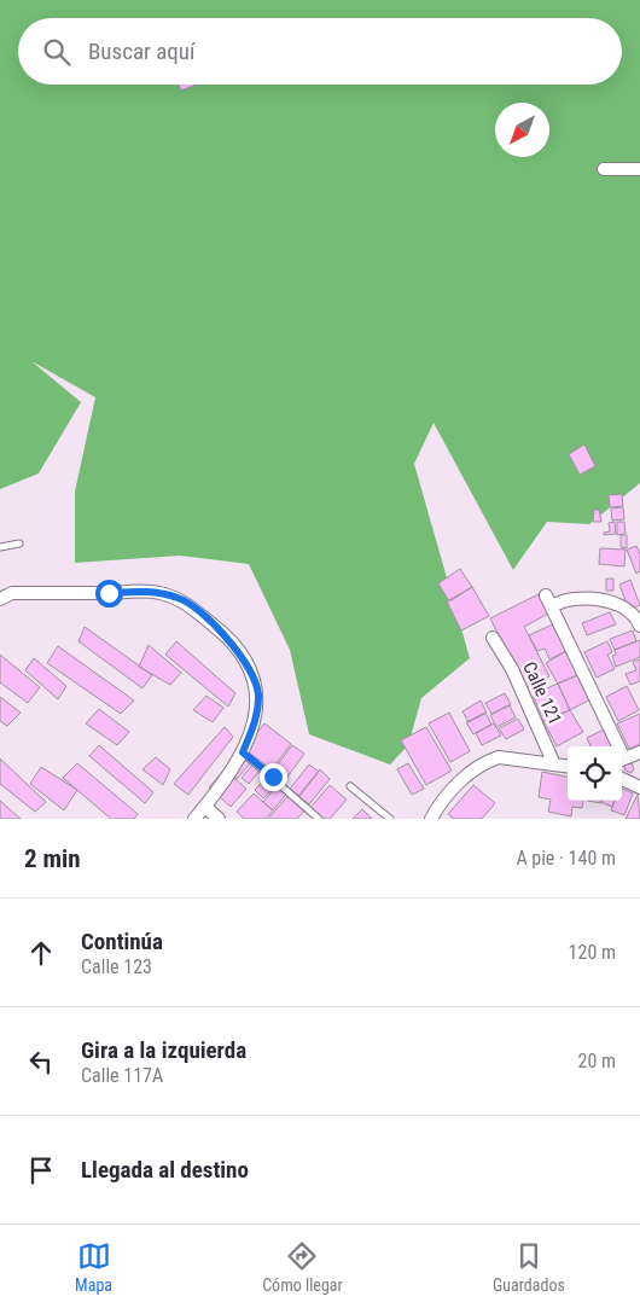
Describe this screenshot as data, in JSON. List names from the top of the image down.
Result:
{
  "streets": {
    "street": ["Calle 121"]
  },
  "north": "bottom left",
  "page": {
    "search": "Buscar aquí",
    "heading": ["2 min", "A pie · 140 m"],
    "list": [
      ["Continúa", "Calle 123", "120 m"],
      ["Gira a la izquierda", "Calle 117A", "20 m"],
      "Llegada al destino"
    ],
    "nav": ["Mapa", "Cómo llegar", "Guardados"]
  }
}
